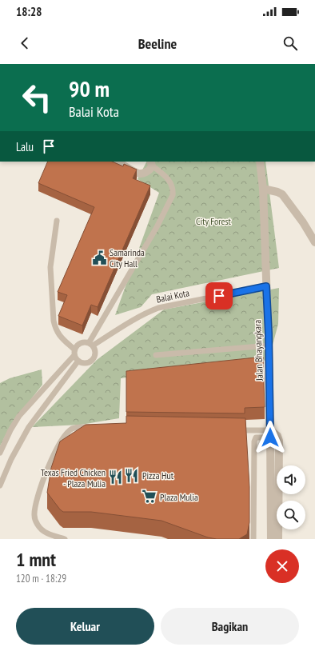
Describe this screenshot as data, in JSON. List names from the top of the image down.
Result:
{
  "streets": {
    "street": ["Jalan Bhayangkara"],
    "lane": ["Balai Kota"]
  },
  "crossings": [
    ["Balai Kota", "Jalan Bhayangkara"]
  ],
  "parks": ["City Forest"],
  "places": {
    "public building": ["Samarinda City Hall"],
    "restaurant": ["Pizza Hut", "Texas Fried Chicken - Plaza Mulia"],
    "supermarket": ["Plaza Mulia"]
  },
  "page": {
    "status": "18:28",
    "header": "Beeline",
    "turn": ["90 m", "Balai Kota"],
    "then": "Lalu",
    "heading": ["1 mnt", "120 m · 18:29"],
    "buttons": ["Keluar", "Bagikan"]
  }
}
